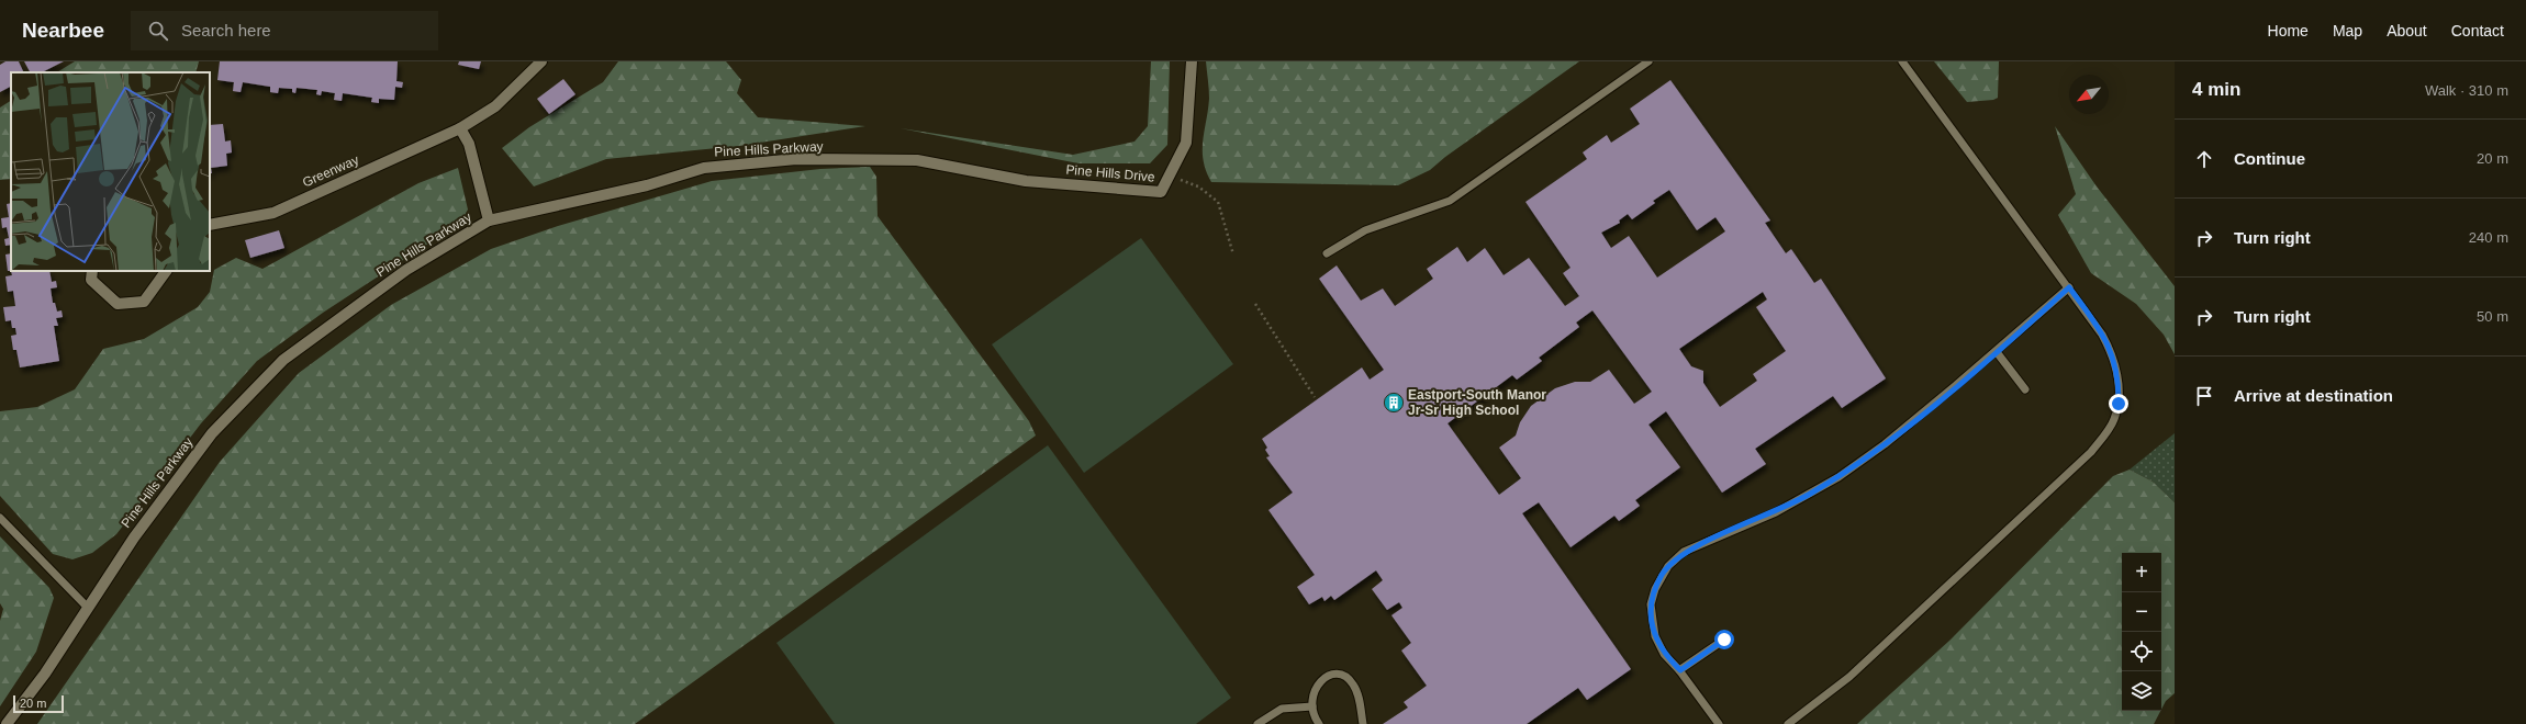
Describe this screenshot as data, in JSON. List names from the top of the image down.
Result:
{
  "streets": {
    "street": ["Pine Hills Parkway", "Greenway", "Pine Hills Drive"]
  },
  "crossings": [
    ["Pine Hills Parkway", "Pine Hills Drive"]
  ],
  "places": {
    "building": ["Eastport-South Manor Jr-Sr High School"]
  },
  "scale_bar": "20 m",
  "north": "bottom left",
  "page": {
    "header": "Nearbee",
    "search": "Search here",
    "nav": [
      "Home",
      "Map",
      "About",
      "Contact"
    ],
    "heading": ["4 min", "Walk · 310 m"],
    "list": [
      ["Continue", "20 m"],
      ["Turn right", "240 m"],
      ["Turn right", "50 m"],
      "Arrive at destination"
    ],
    "map_buttons": ["+", "−"],
    "scale": "20 m"
  }
}
